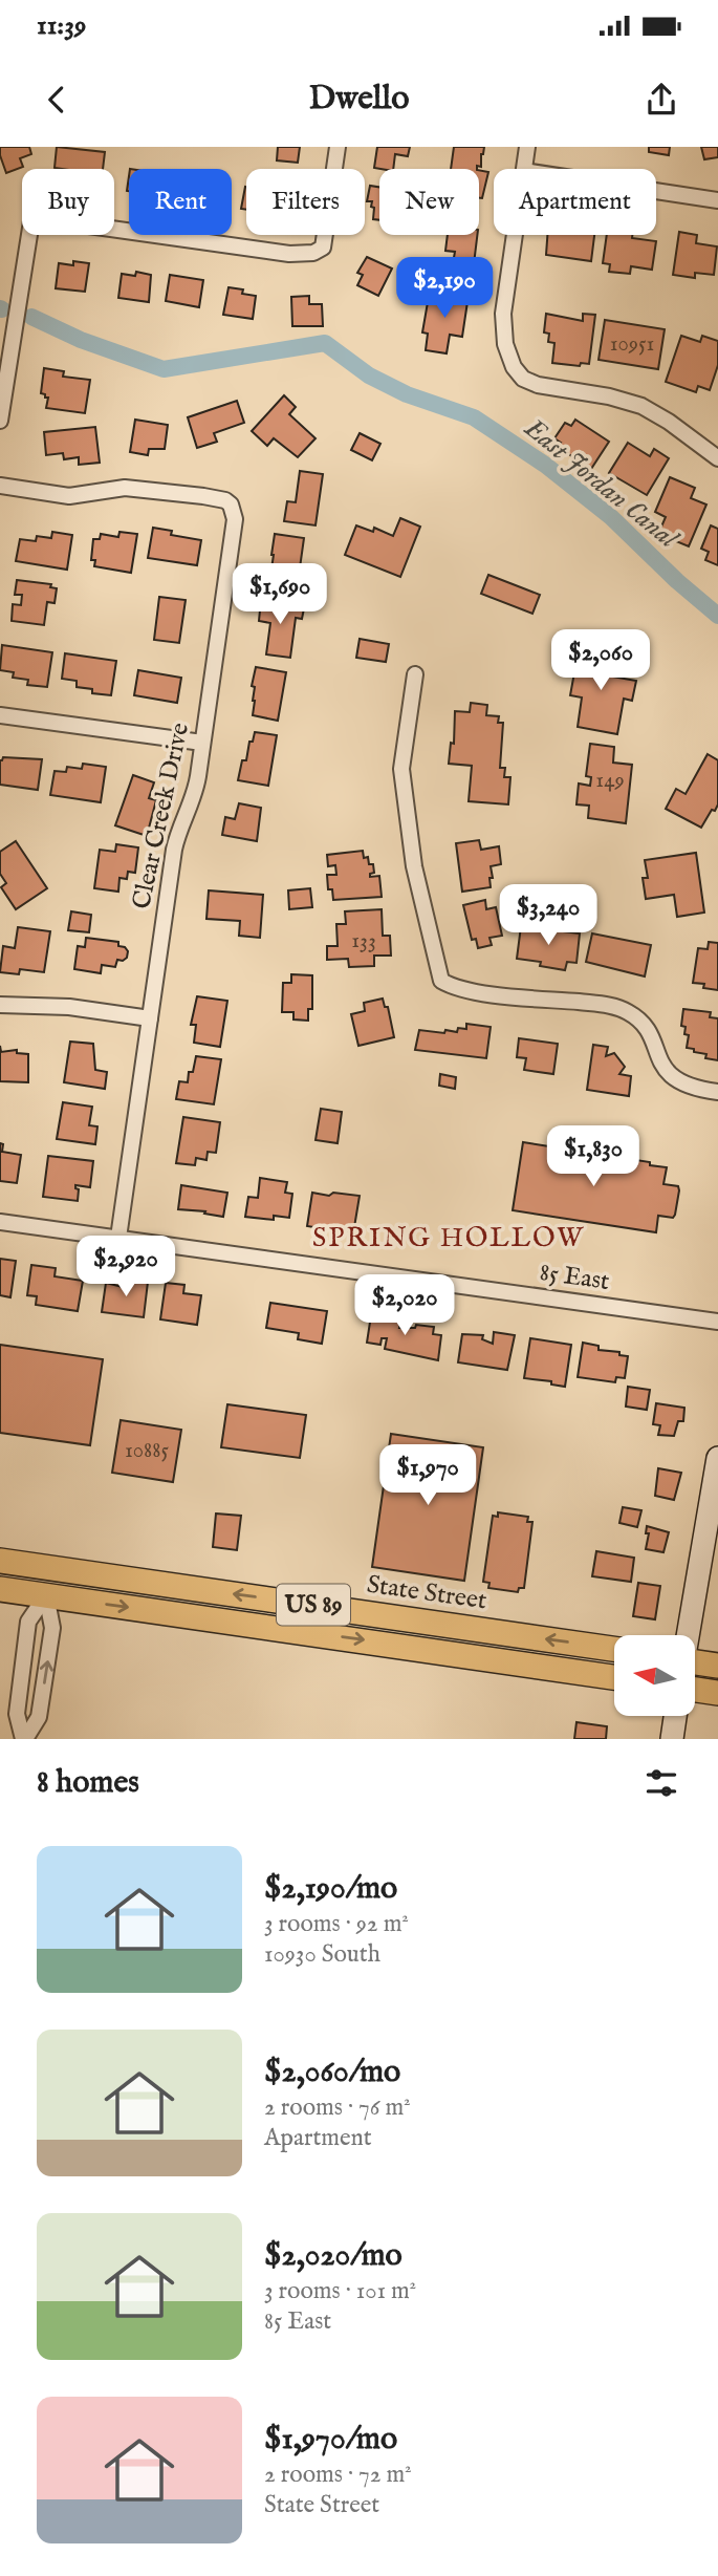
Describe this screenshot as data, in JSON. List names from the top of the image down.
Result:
{
  "streets": {
    "main road": ["State Street", "US 89"],
    "street": ["Clear Creek Drive", "85 East"]
  },
  "crossings": [
    ["Clear Creek Drive", "85 East"]
  ],
  "districts": ["SPRING HOLLOW"],
  "water": ["East Jordan Canal"],
  "house_numbers": [
    "10951",
    "149",
    "133",
    "10885"
  ],
  "north": "left",
  "page": {
    "status": "11:39",
    "header": "Dwello",
    "chip": [
      "Buy",
      "Rent",
      "Filters",
      "New",
      "Apartment"
    ],
    "price": [
      "$2,190",
      "$1,690",
      "$2,060",
      "$3,240",
      "$1,830",
      "$2,920",
      "$2,020",
      "$1,970"
    ],
    "heading": "8 homes",
    "list": [
      {
        "name": "$2,190/mo",
        "note": "3 rooms · 92 m² · 10930 South"
      },
      {
        "name": "$2,060/mo",
        "note": "2 rooms · 76 m² · Apartment"
      },
      {
        "name": "$2,020/mo",
        "note": "3 rooms · 101 m² · 85 East"
      },
      {
        "name": "$1,970/mo",
        "note": "2 rooms · 72 m² · State Street"
      }
    ]
  }
}
